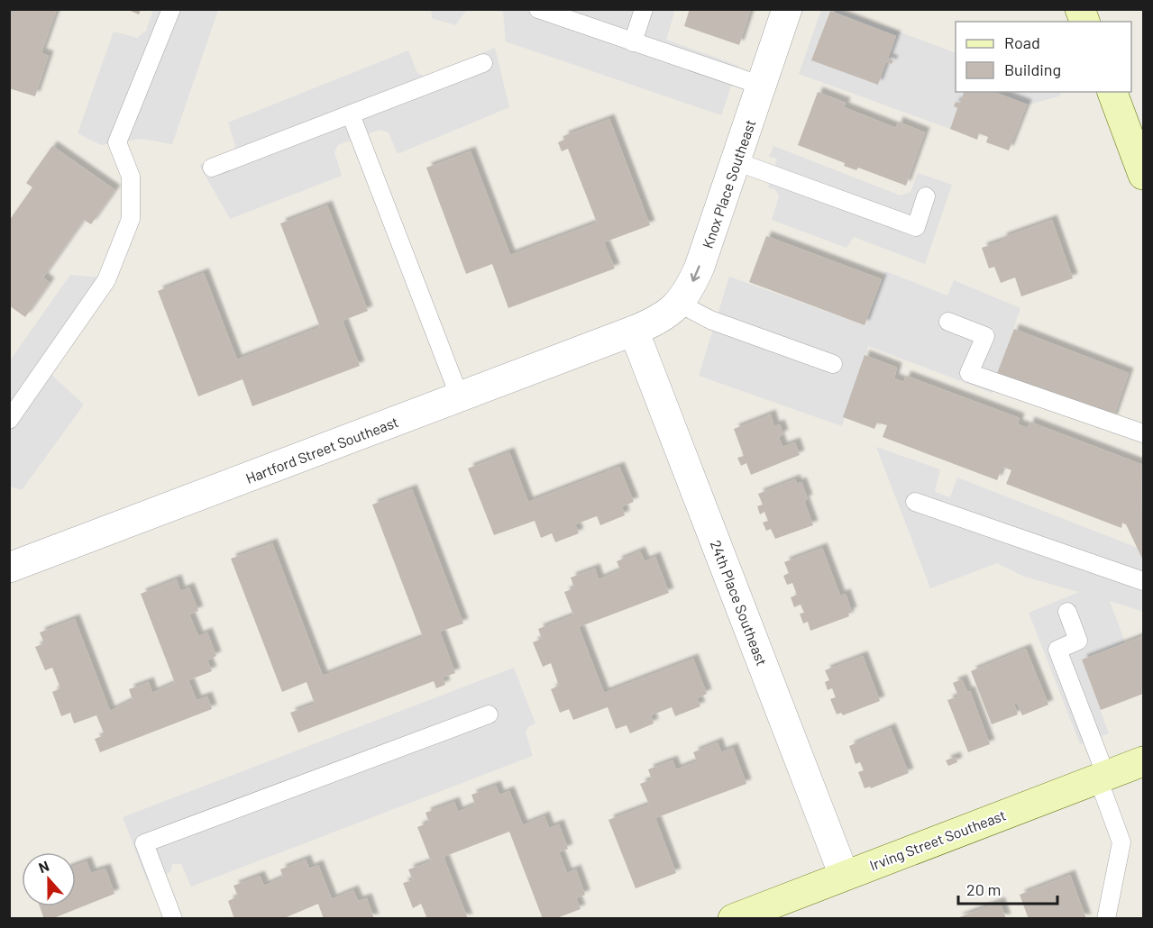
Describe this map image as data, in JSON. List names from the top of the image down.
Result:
{
  "streets": {
    "main road": ["Irving Street Southeast"],
    "street": ["Knox Place Southeast", "Hartford Street Southeast", "24th Place Southeast"]
  },
  "crossings": [
    ["Knox Place Southeast", "Hartford Street Southeast"],
    ["Knox Place Southeast", "24th Place Southeast"],
    ["Hartford Street Southeast", "24th Place Southeast"],
    ["24th Place Southeast", "Irving Street Southeast"]
  ],
  "one_way": ["Knox Place Southeast"],
  "legend": ["Road", "Building"],
  "scale_bar": "20 m",
  "north": "top"
}
